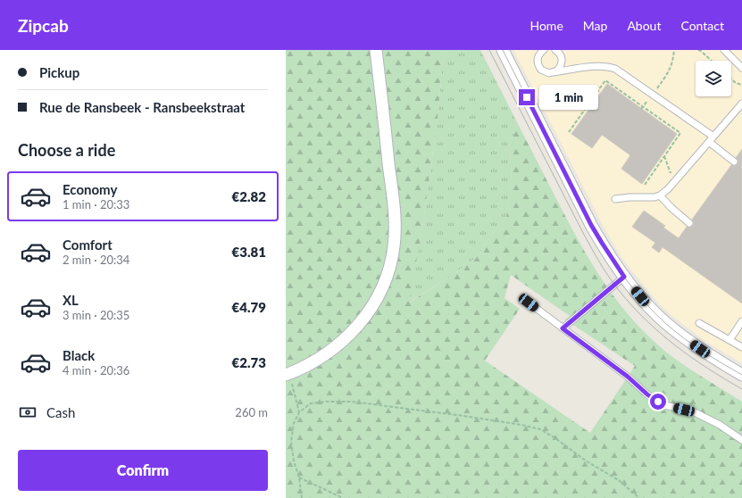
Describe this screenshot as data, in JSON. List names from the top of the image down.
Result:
{
  "page": {
    "header": "Zipcab",
    "nav": [
      "Home",
      "Map",
      "About",
      "Contact"
    ],
    "banner": ["Pickup", "Rue de Ransbeek - Ransbeekstraat"],
    "bubble": "1 min",
    "heading": "Choose a ride",
    "list": [
      {
        "name": "Economy",
        "note": "1 min · 20:33",
        "value": "€2.82"
      },
      {
        "name": "Comfort",
        "note": "2 min · 20:34",
        "value": "€3.81"
      },
      {
        "name": "XL",
        "note": "3 min · 20:35",
        "value": "€4.79"
      },
      {
        "name": "Black",
        "note": "4 min · 20:36",
        "value": "€2.73"
      }
    ],
    "pay": ["Cash", "260 m"],
    "buttons": "Confirm"
  }
}
